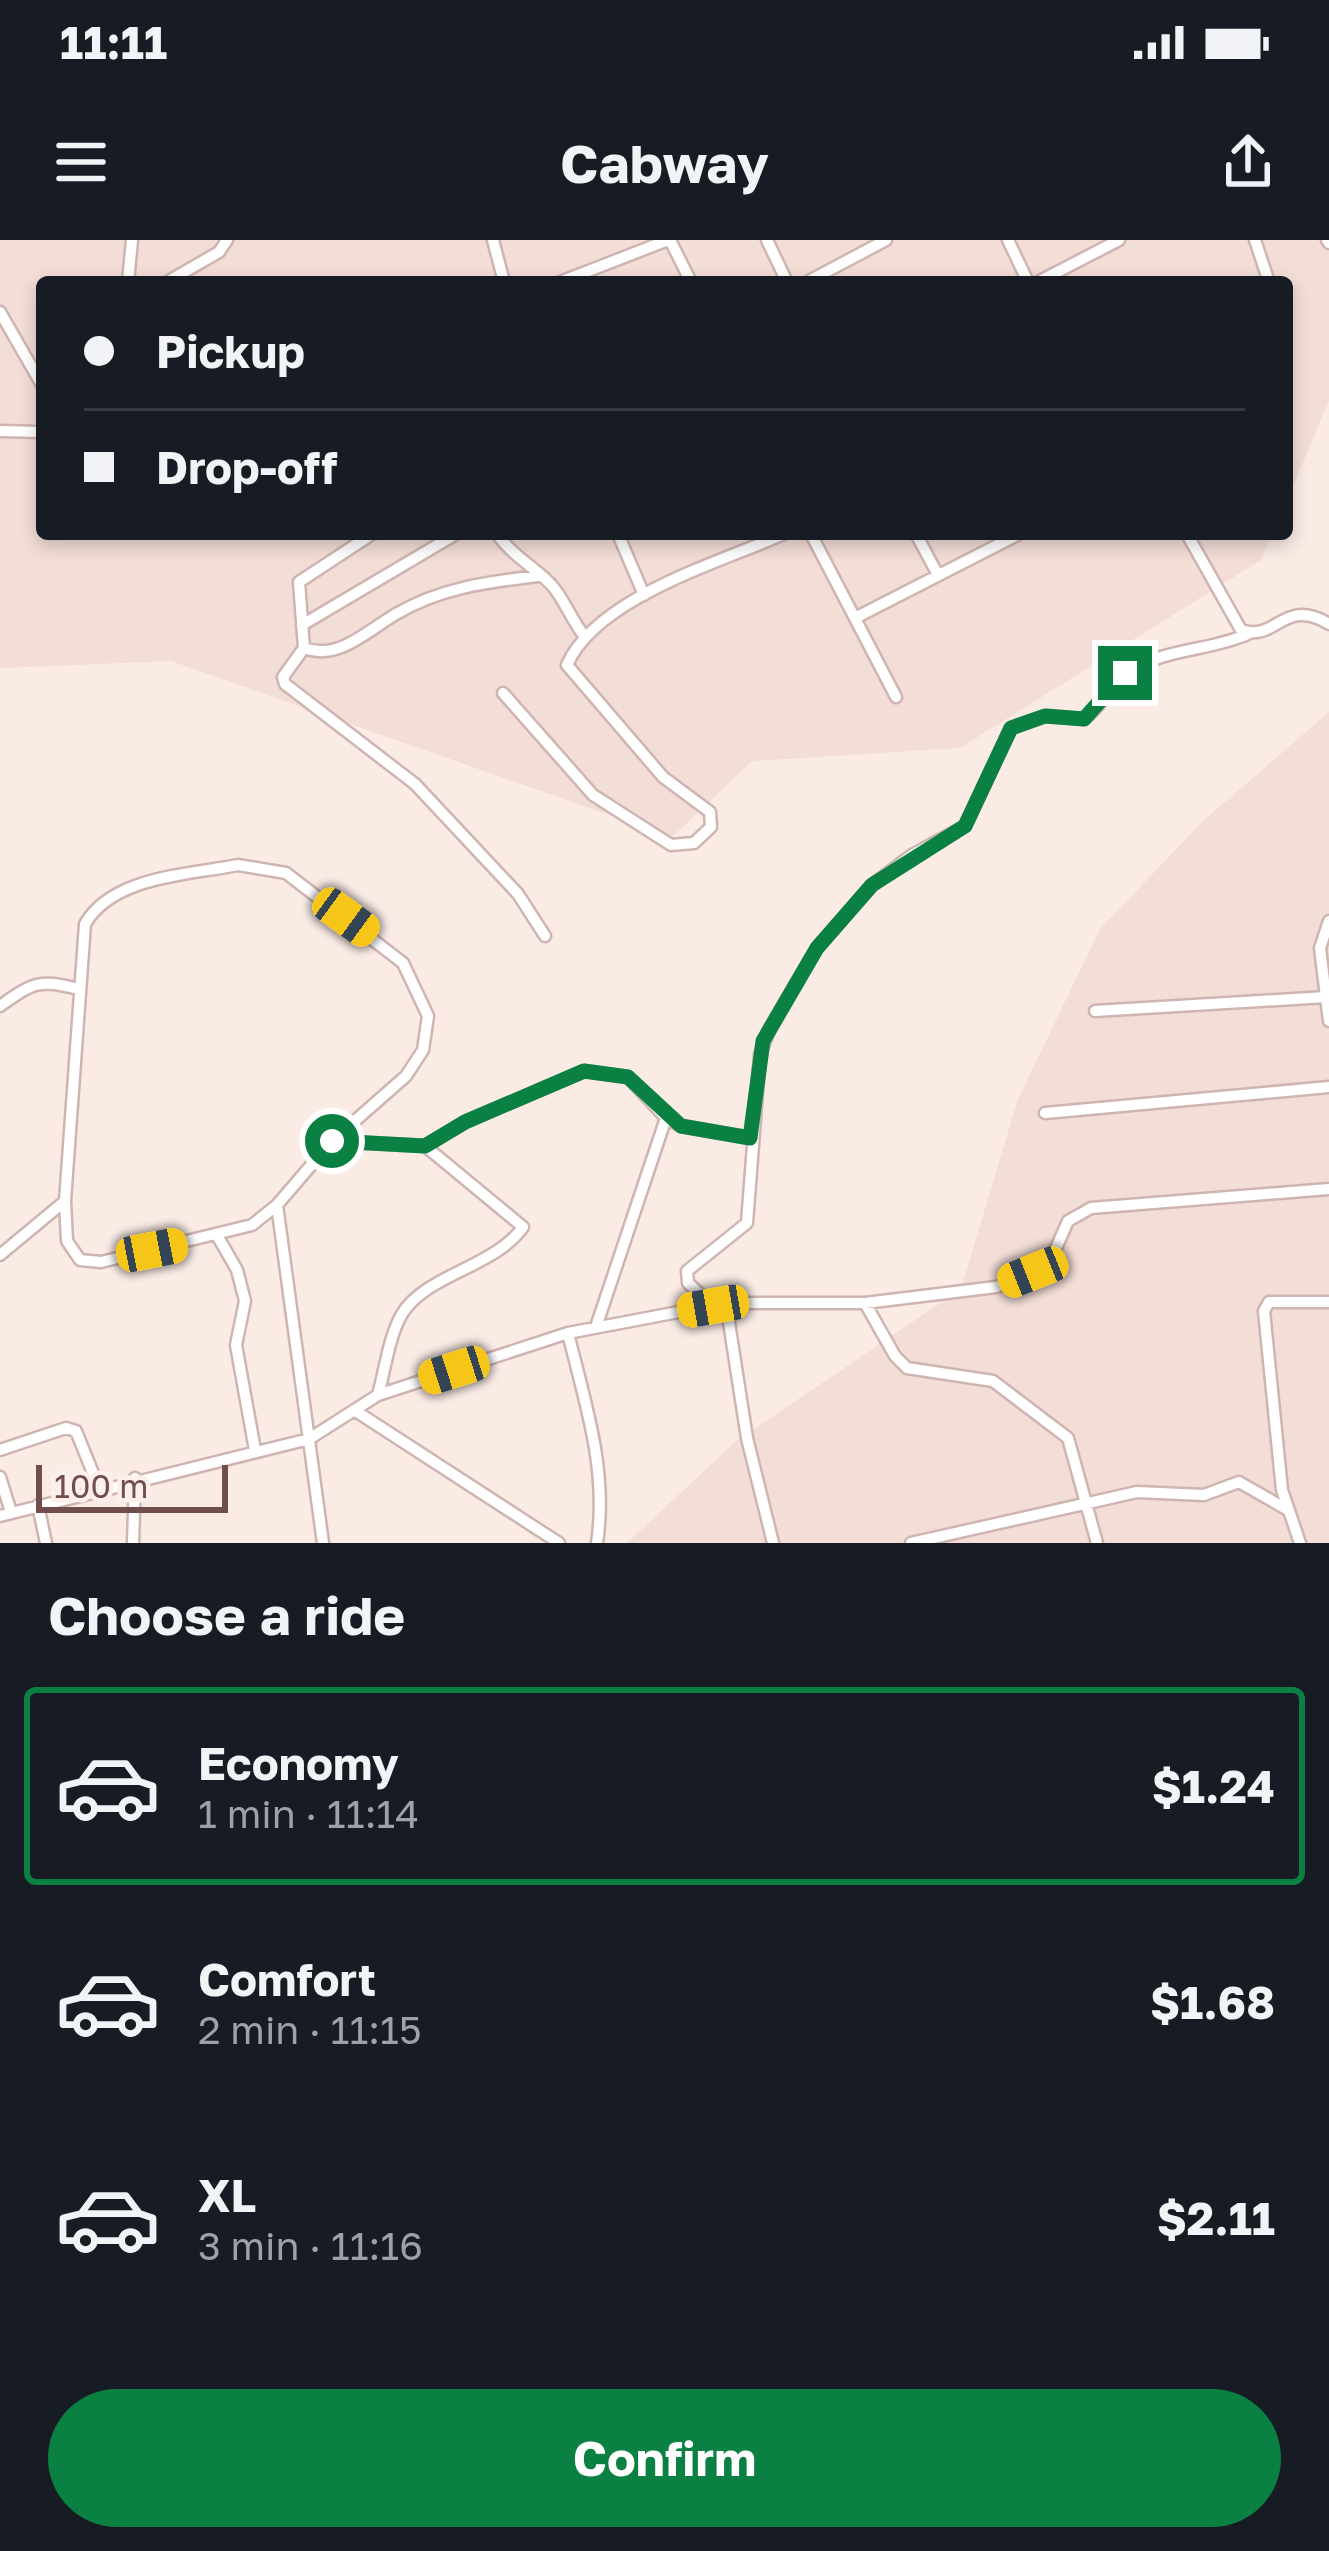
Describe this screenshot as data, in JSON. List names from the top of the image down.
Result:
{
  "scale_bar": "100 m",
  "page": {
    "status": "11:11",
    "header": "Cabway",
    "banner": ["Pickup", "Drop-off"],
    "scale": "100 m",
    "heading": "Choose a ride",
    "list": [
      {
        "name": "Economy",
        "note": "1 min · 11:14",
        "value": "$1.24"
      },
      {
        "name": "Comfort",
        "note": "2 min · 11:15",
        "value": "$1.68"
      },
      {
        "name": "XL",
        "note": "3 min · 11:16",
        "value": "$2.11"
      }
    ],
    "buttons": "Confirm"
  }
}
